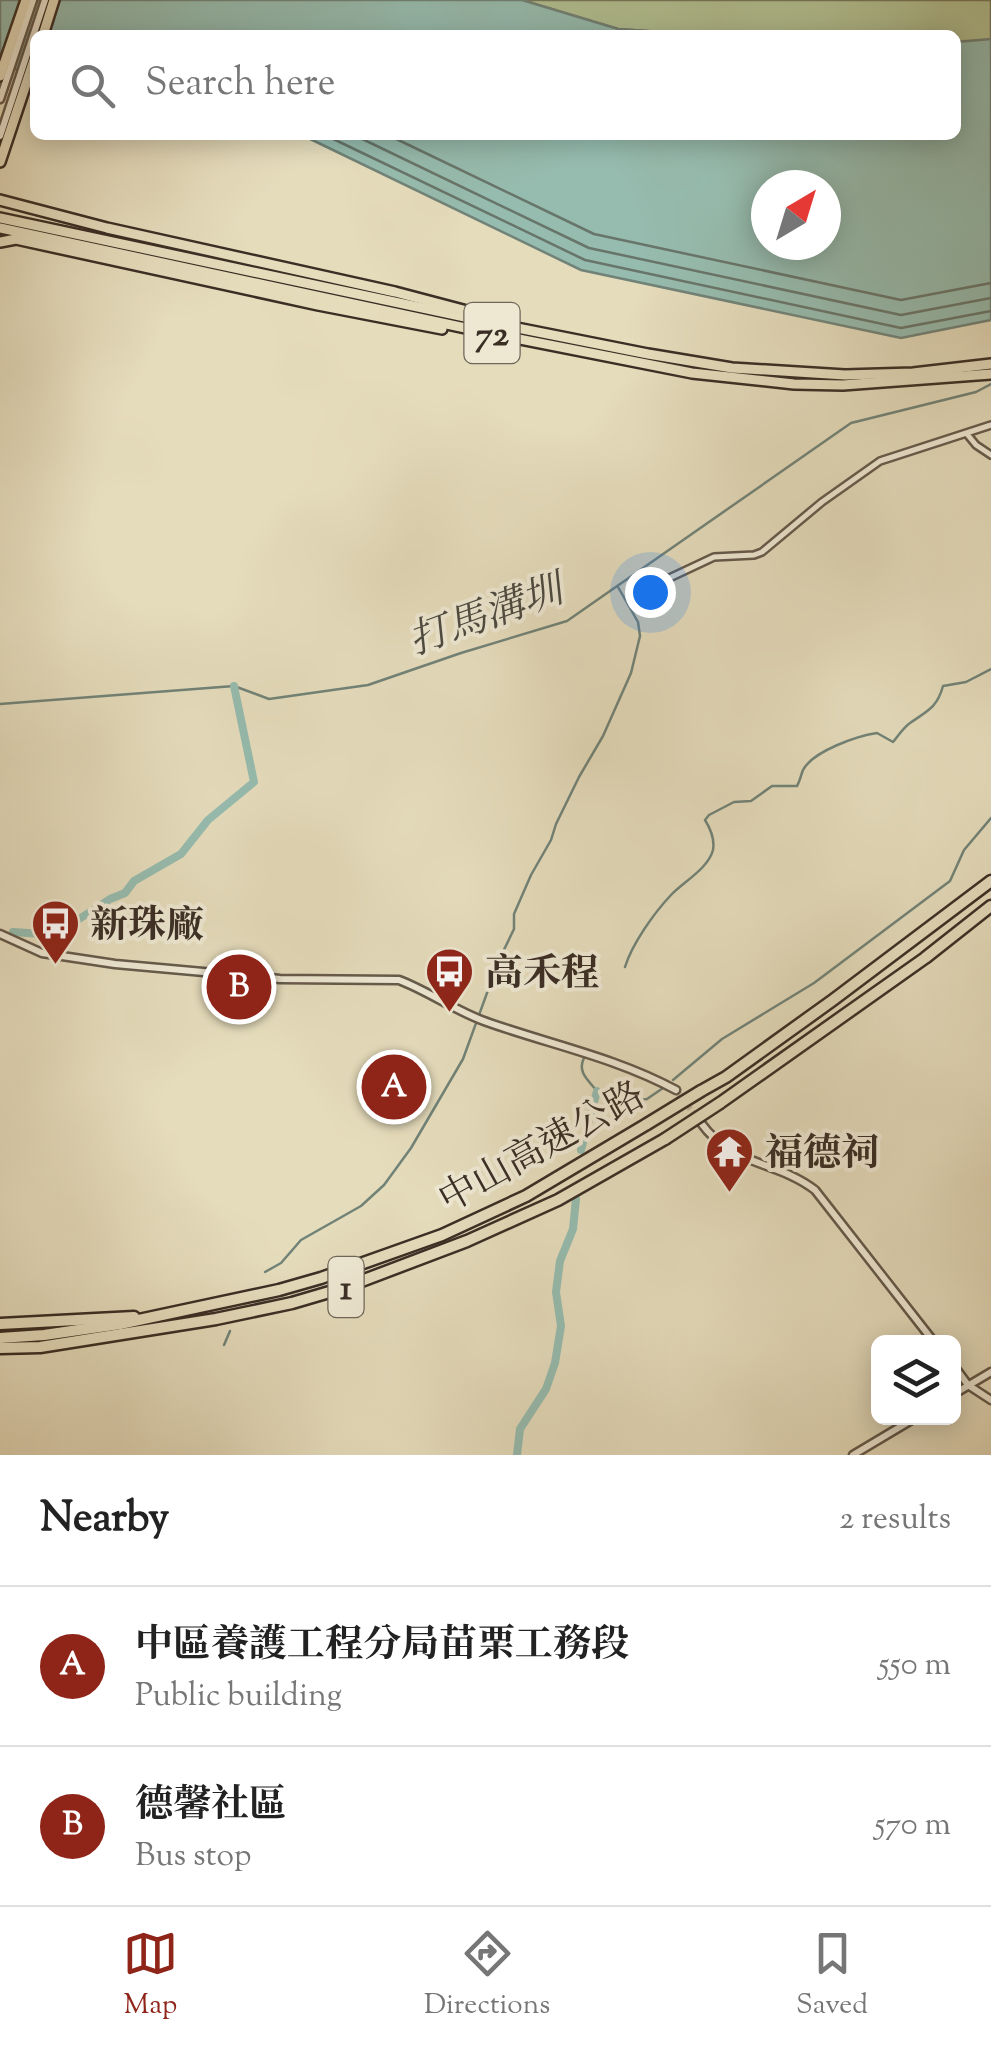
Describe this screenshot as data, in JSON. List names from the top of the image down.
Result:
{
  "streets": {
    "highway": ["中山高速公路", "1"],
    "main road": ["72"]
  },
  "water": ["打馬溝圳"],
  "places": {
    "bus stop": ["新珠廠", "高禾程"],
    "temple": ["福德祠"]
  },
  "north": "top right",
  "page": {
    "search": "Search here",
    "pins": ["B", "A"],
    "heading": ["Nearby", "2 results"],
    "list": [
      {
        "mark": "A",
        "name": "中區養護工程分局苗栗工務段",
        "note": "Public building",
        "value": "550 m"
      },
      {
        "mark": "B",
        "name": "德馨社區",
        "note": "Bus stop",
        "value": "570 m"
      }
    ],
    "nav": ["Map", "Directions", "Saved"]
  }
}
